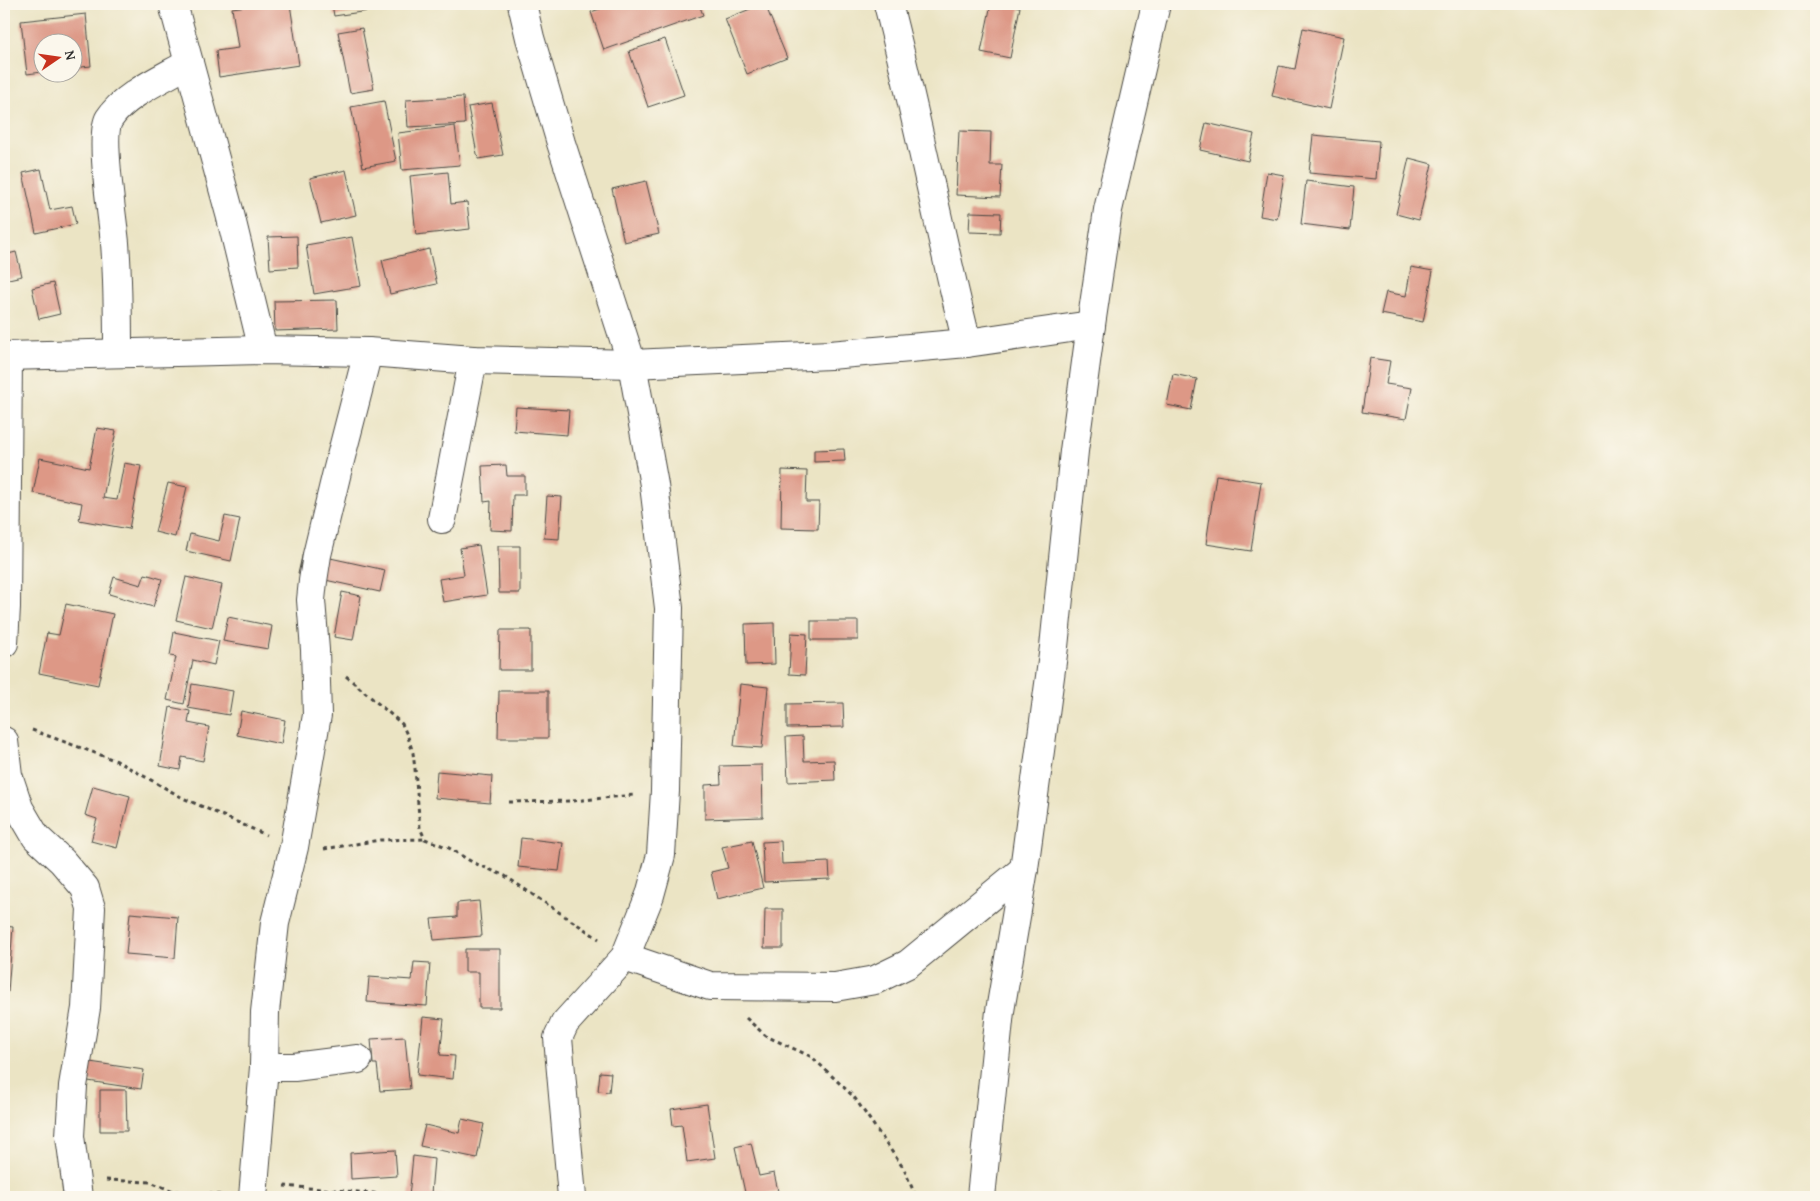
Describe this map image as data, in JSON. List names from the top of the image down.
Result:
{
  "north": "right"
}
